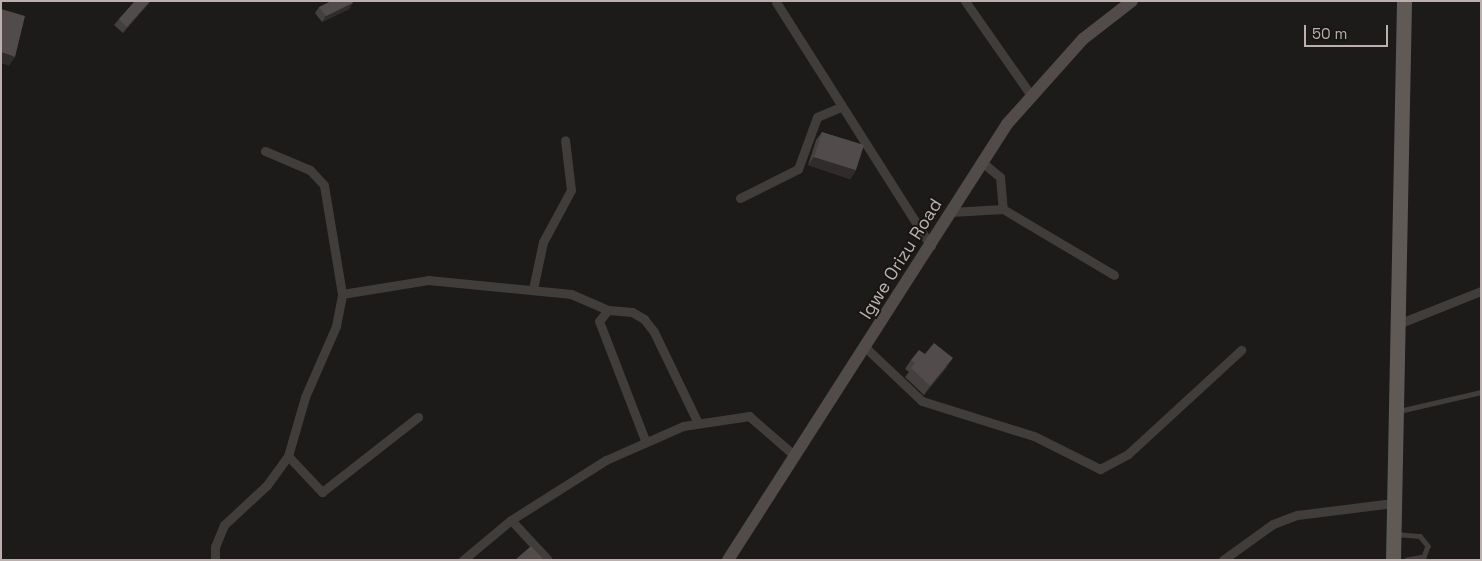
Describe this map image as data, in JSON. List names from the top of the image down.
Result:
{
  "streets": {
    "main road": ["Igwe Orizu Road"]
  },
  "scale_bar": "50 m"
}
